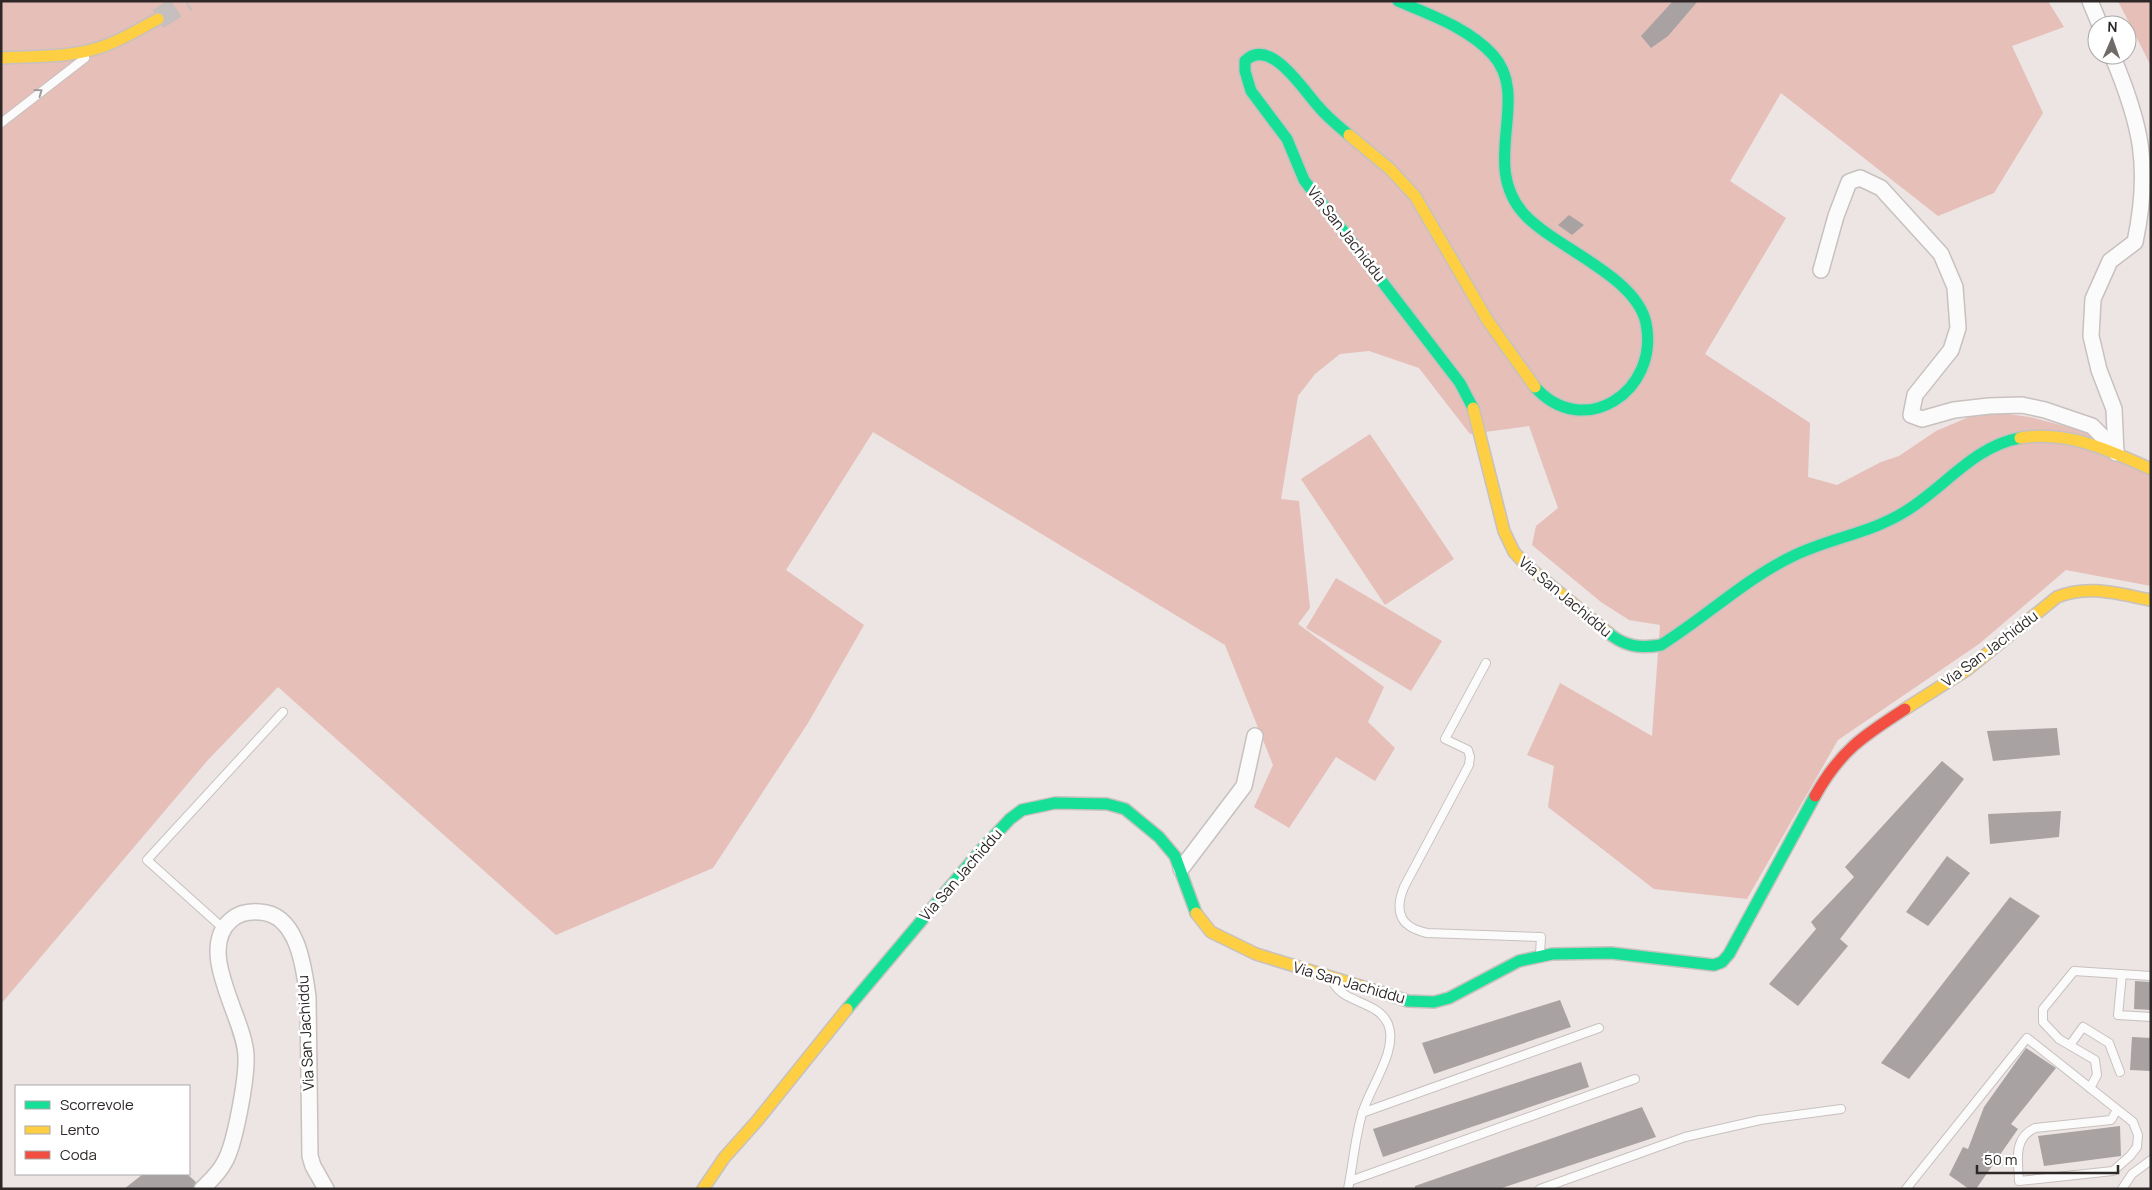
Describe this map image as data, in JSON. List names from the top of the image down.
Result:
{
  "streets": {
    "street": ["Via San Jachiddu"]
  },
  "legend": ["Scorrevole", "Lento", "Coda"],
  "scale_bar": "50 m",
  "north": "top"
}
